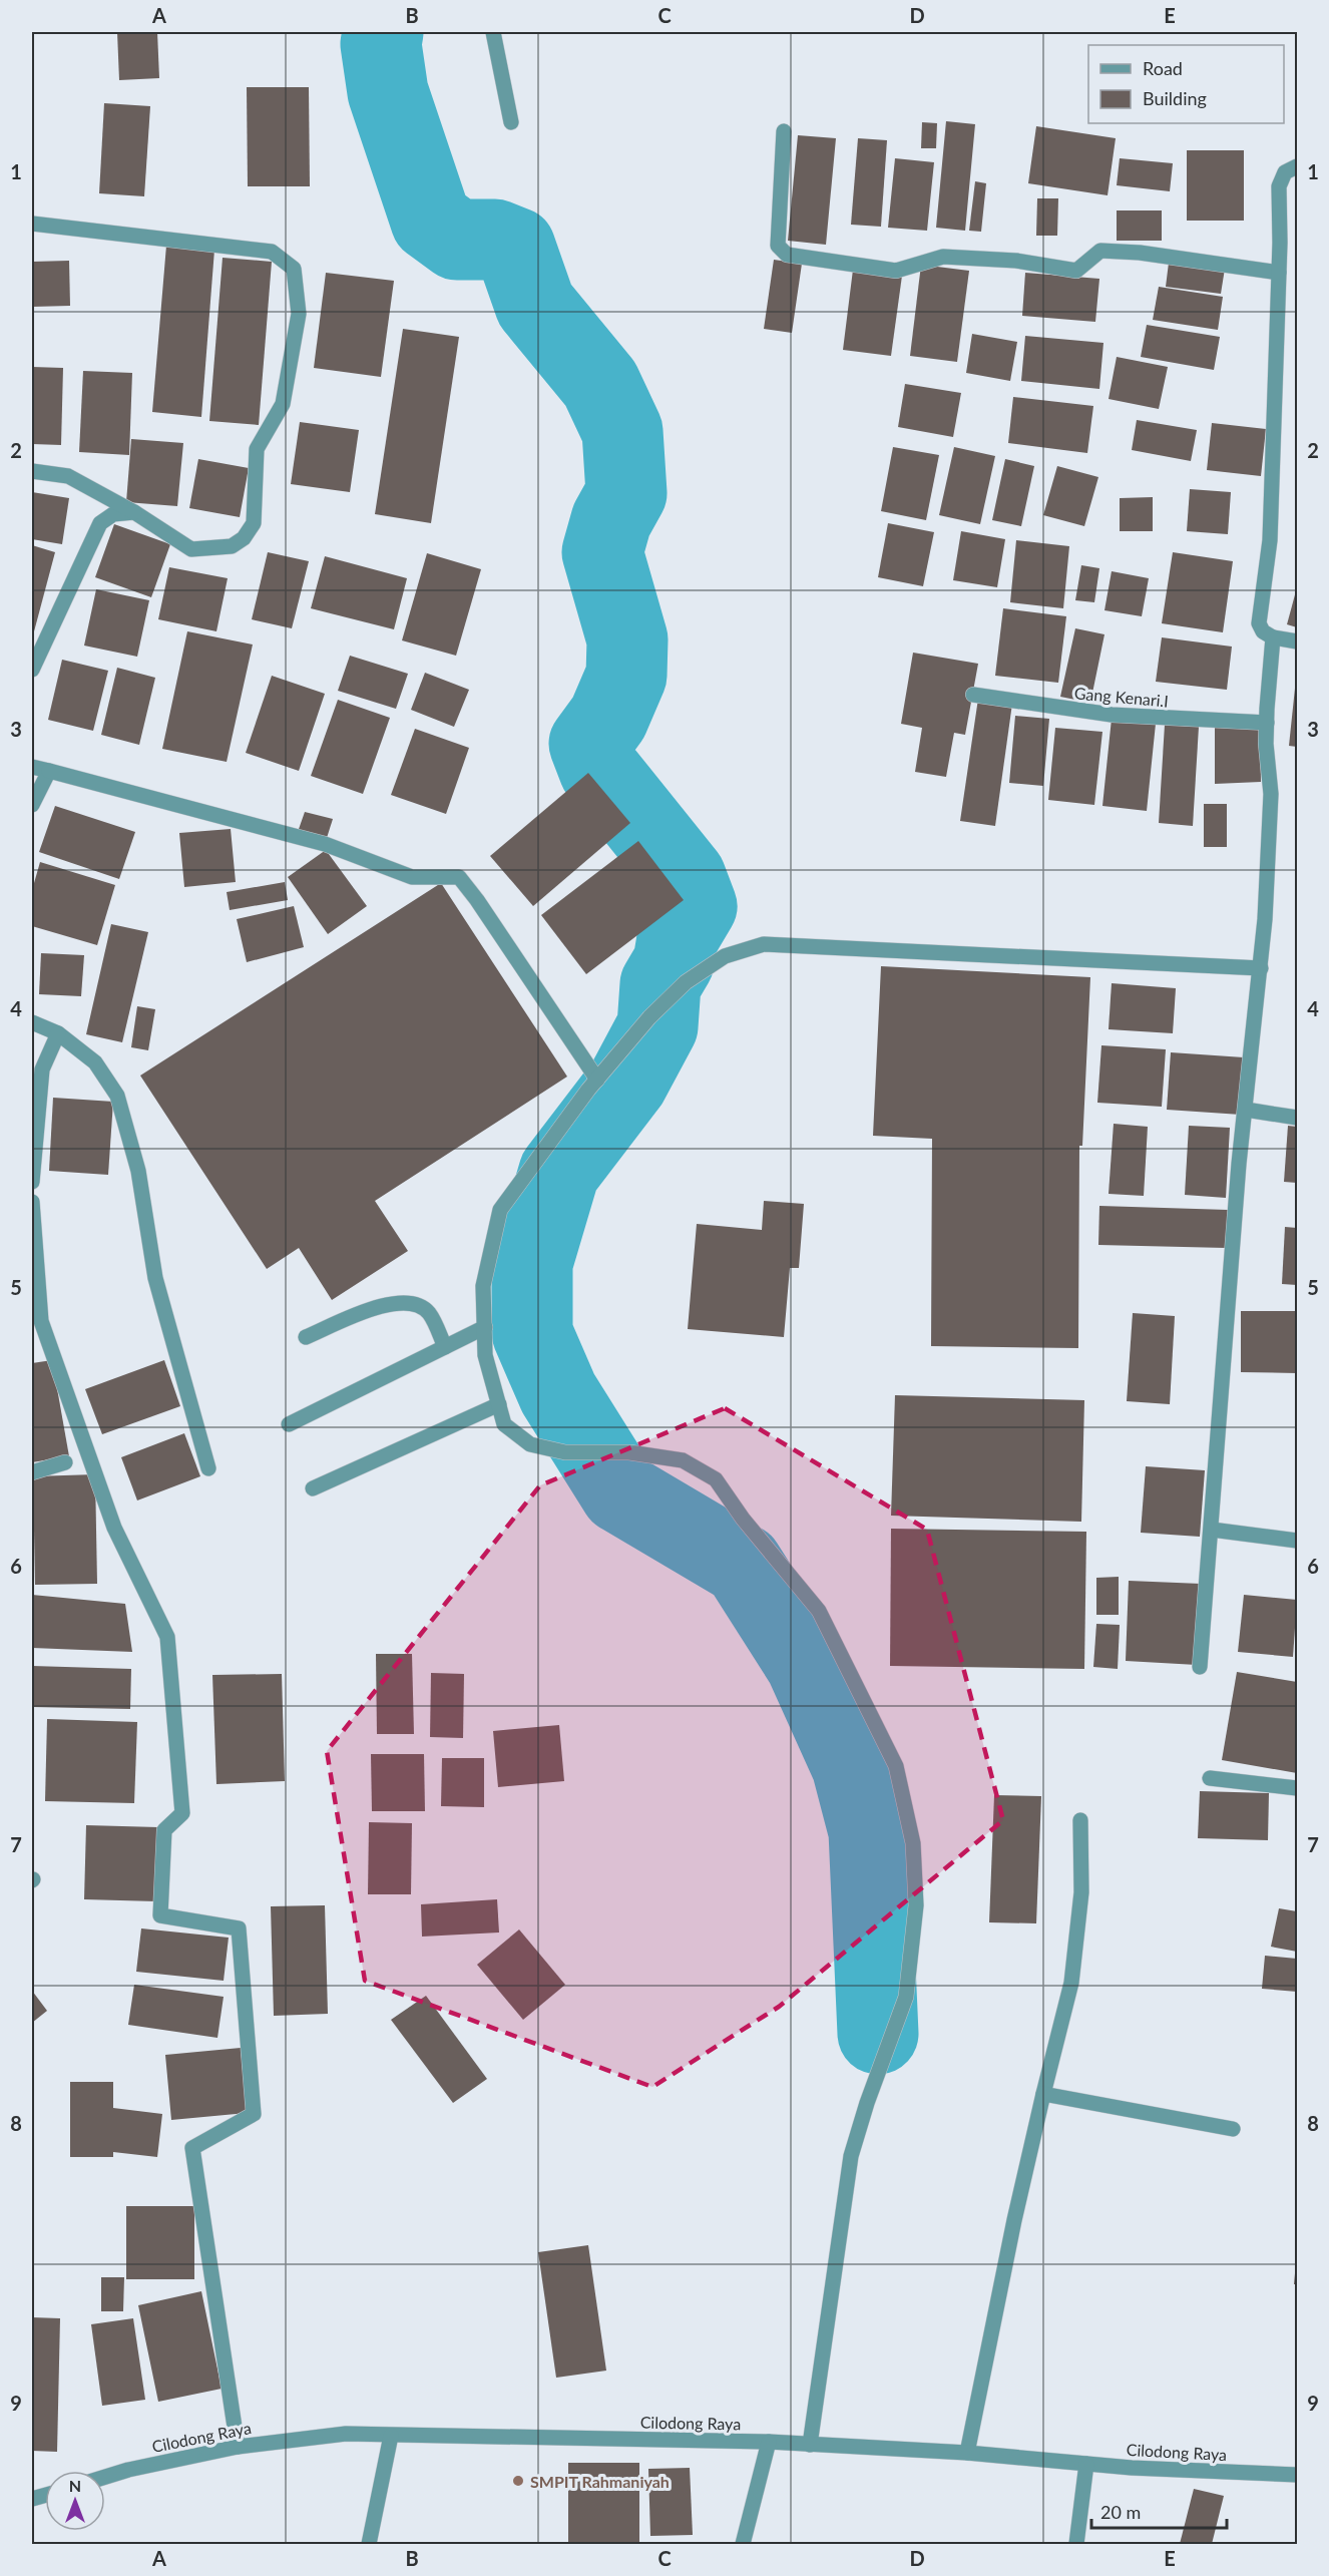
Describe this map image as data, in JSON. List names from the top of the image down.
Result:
{
  "streets": {
    "street": ["Gang Kenari.I", "Cilodong Raya"]
  },
  "places": ["SMPIT Rahmaniyah"],
  "legend": ["Road", "Building"],
  "scale_bar": "20 m",
  "north": "top",
  "grid": {
    "columns": [
      "A",
      "B",
      "C",
      "D",
      "E"
    ],
    "rows": [
      "1",
      "2",
      "3",
      "4",
      "5",
      "6",
      "7",
      "8",
      "9"
    ]
  }
}
